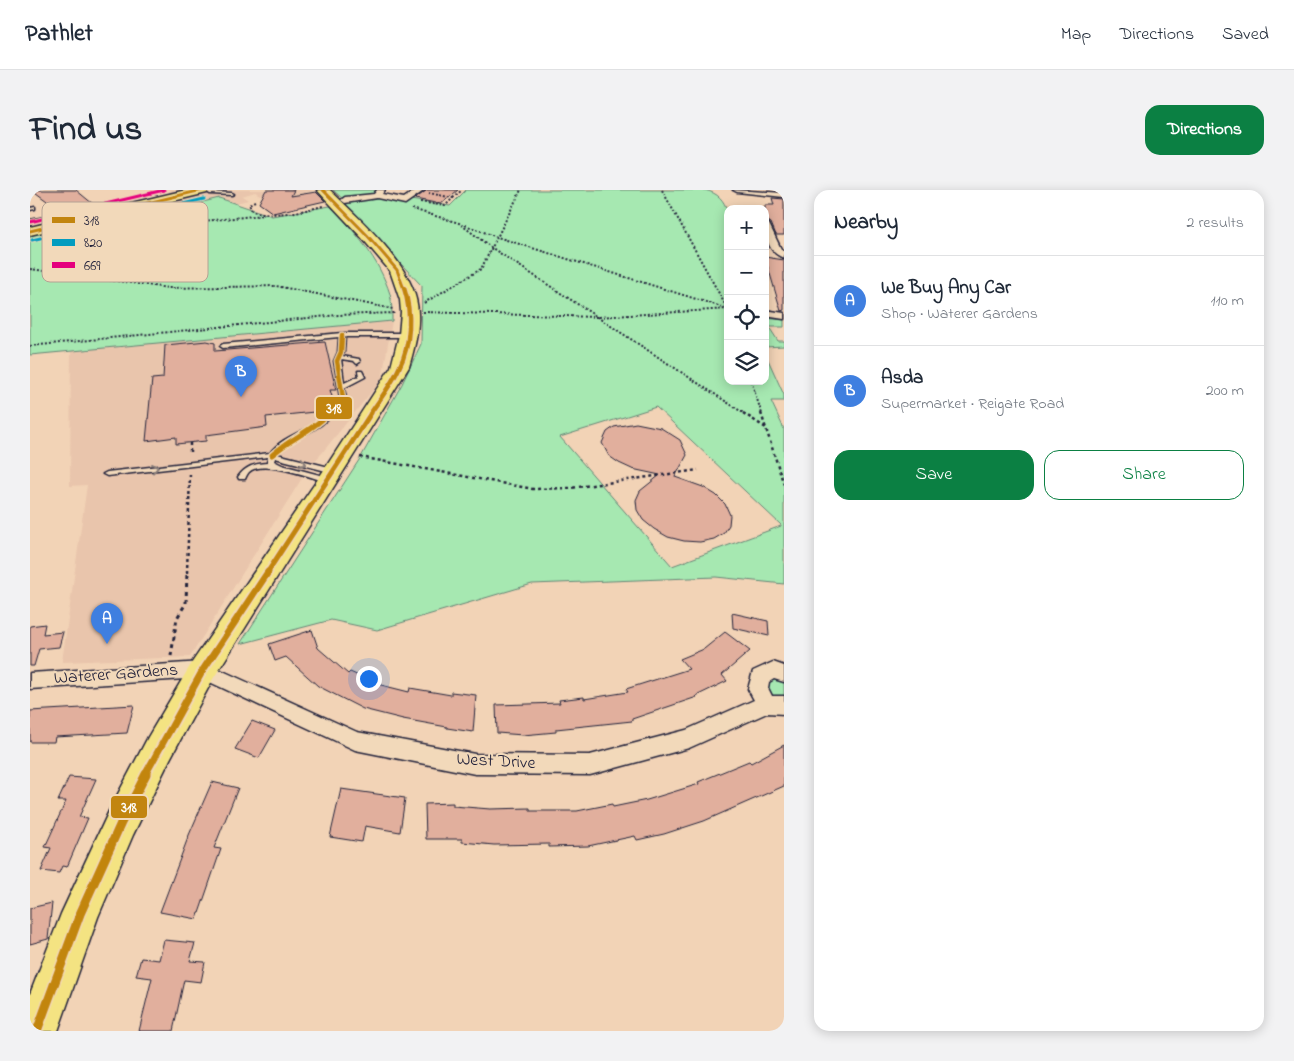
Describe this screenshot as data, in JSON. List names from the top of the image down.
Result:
{
  "streets": {
    "street": ["Waterer Gardens", "West Drive"]
  },
  "crossings": [
    ["Waterer Gardens", "West Drive"]
  ],
  "lines": ["transit line 318", "transit line 669", "transit line 820"],
  "legend": ["318", "820", "669"],
  "page": {
    "header": "Pathlet",
    "nav": ["Map", "Directions", "Saved"],
    "title": "Find us",
    "buttons": [
      "Directions",
      ["Save", "Share"]
    ],
    "heading": ["Nearby", "2 results"],
    "map_buttons": ["+", "−"],
    "list": [
      {
        "mark": "A",
        "name": "We Buy Any Car",
        "note": "Shop · Waterer Gardens",
        "value": "110 m"
      },
      {
        "mark": "B",
        "name": "Asda",
        "note": "Supermarket · Reigate Road",
        "value": "200 m"
      }
    ],
    "pins": ["B", "A"]
  }
}
